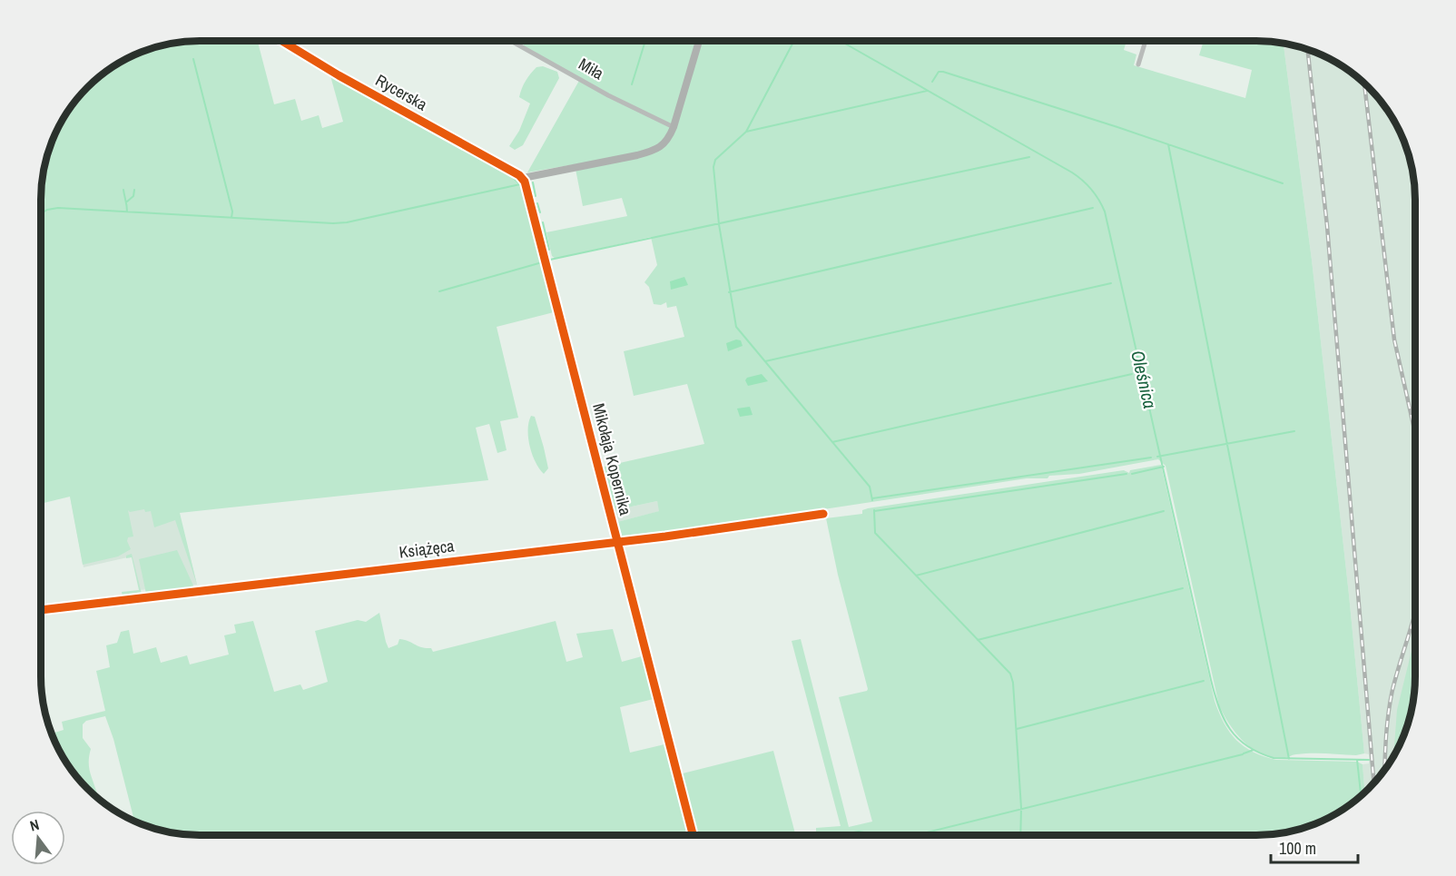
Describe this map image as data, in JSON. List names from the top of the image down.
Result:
{
  "streets": {
    "street": [
      "Miła",
      "Rycerska",
      "Mikołaja Kopernika",
      "Książęca"
    ]
  },
  "crossings": [
    ["Rycerska", "Mikołaja Kopernika"],
    ["Mikołaja Kopernika", "Książęca"]
  ],
  "water": ["Oleśnica"],
  "scale_bar": "100 m",
  "north": "top"
}
